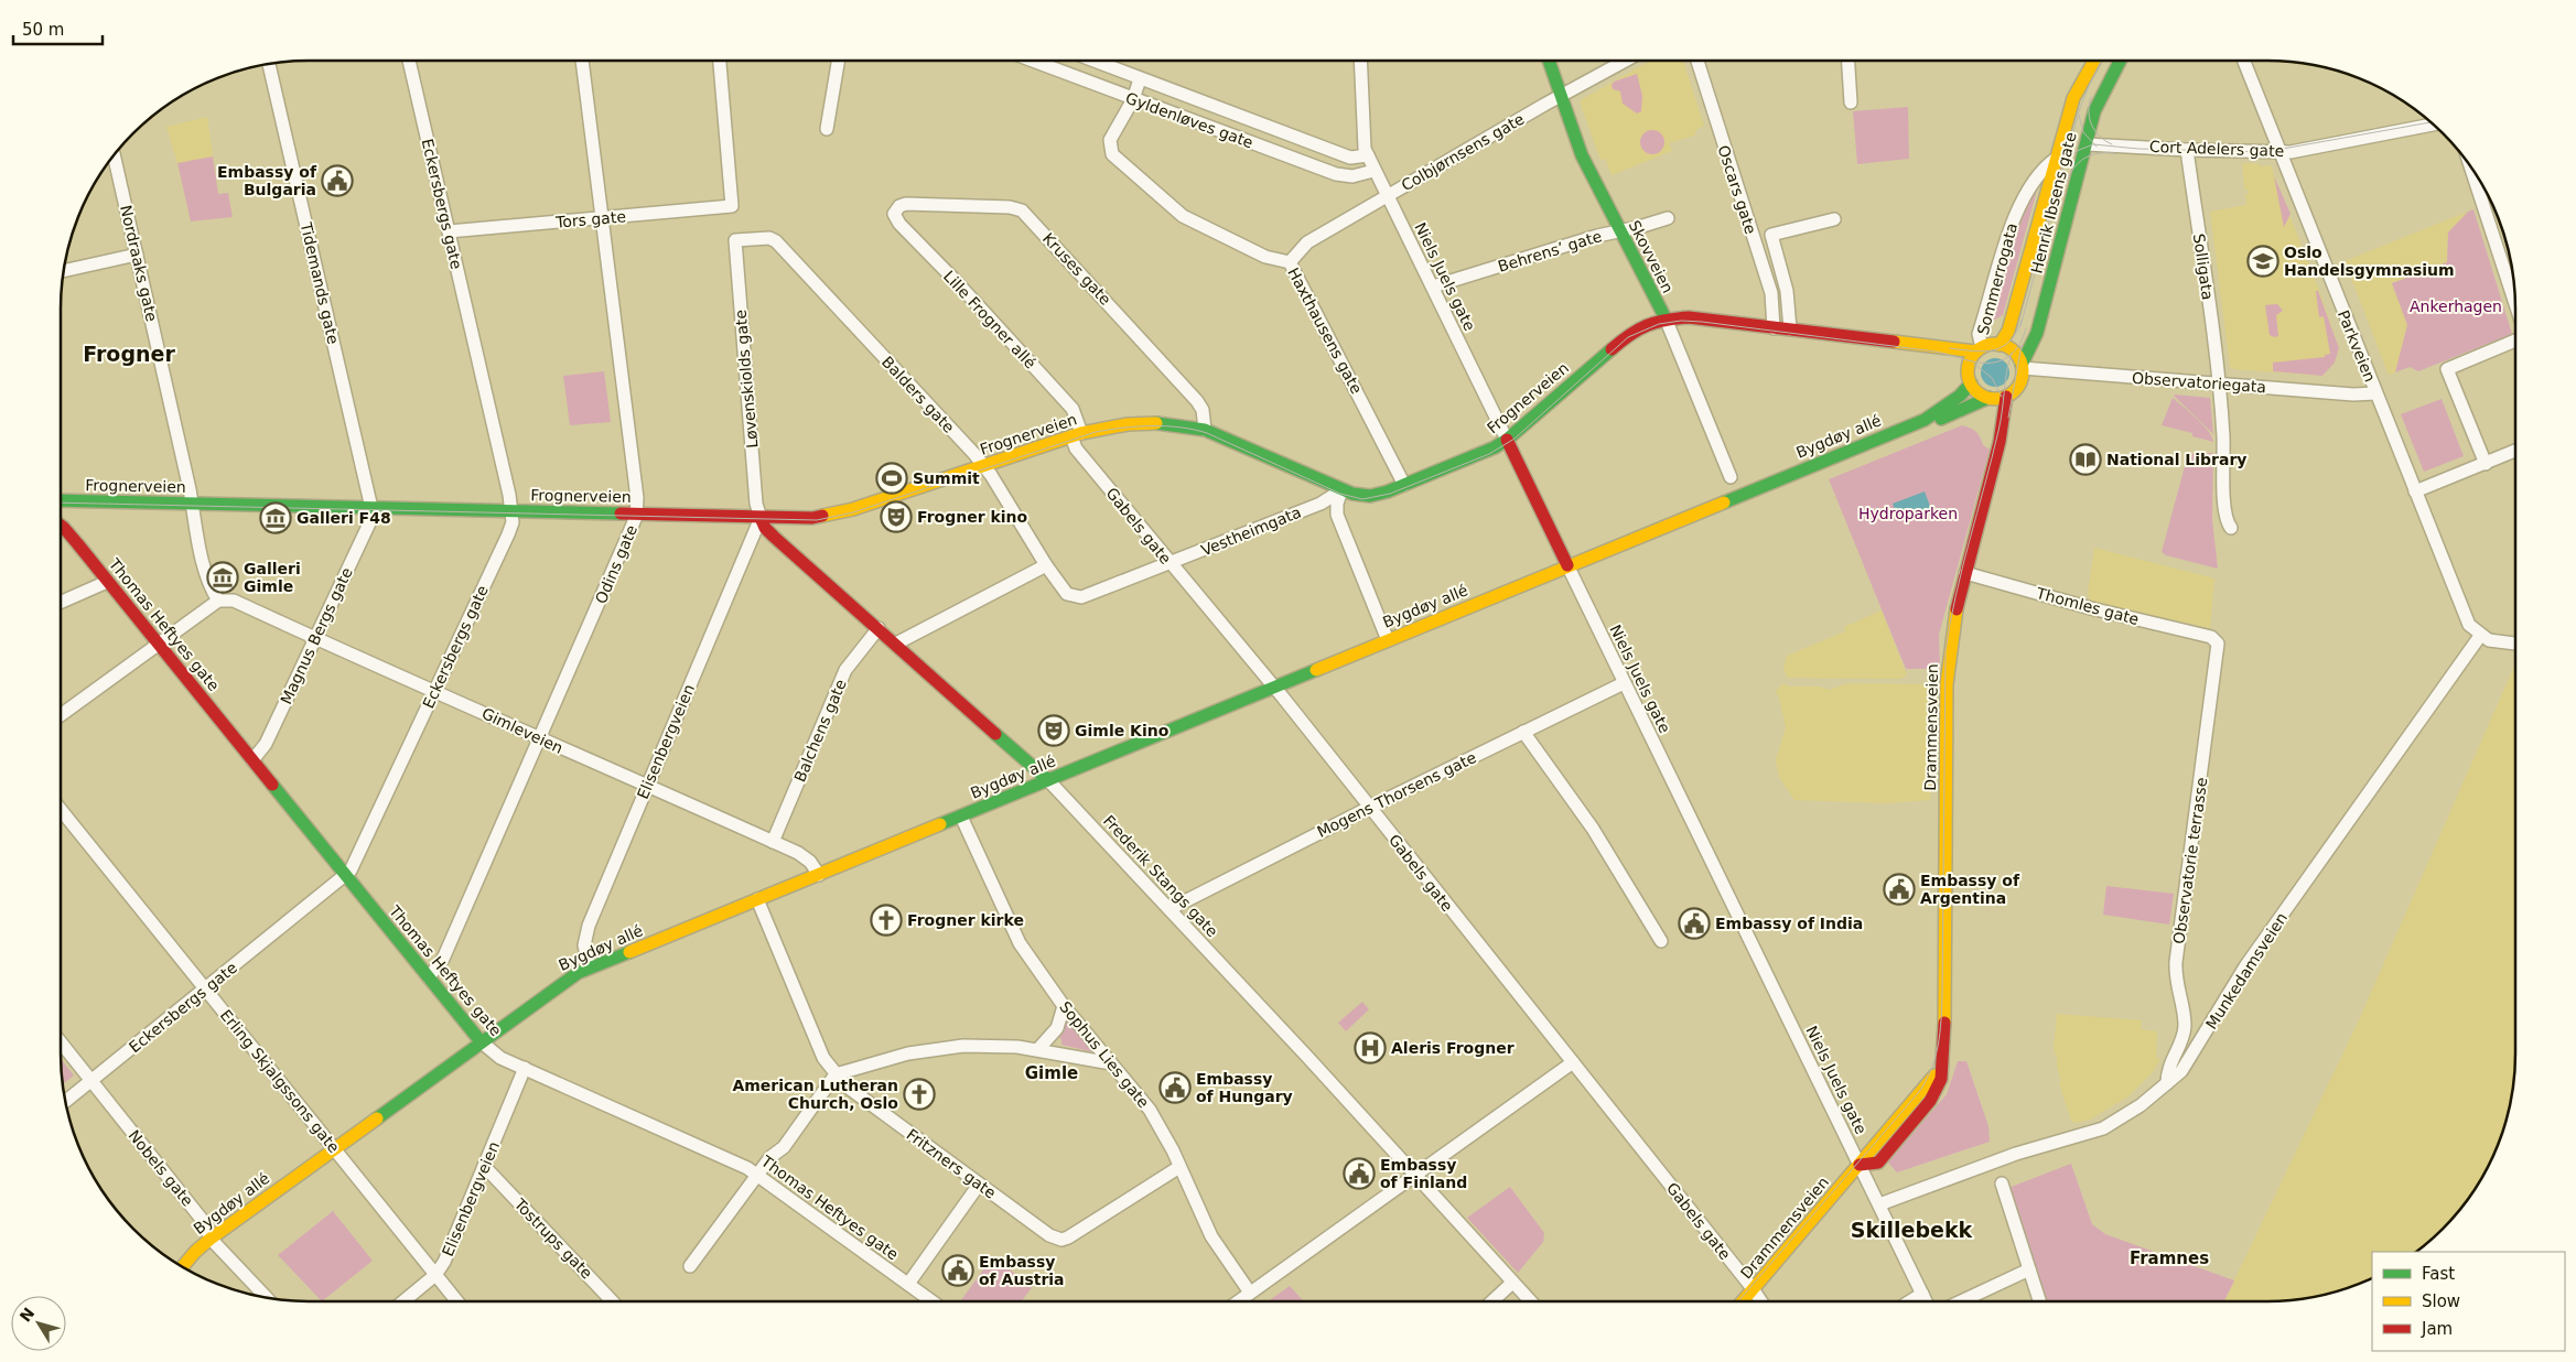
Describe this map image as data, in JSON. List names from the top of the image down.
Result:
{
  "streets": {
    "street": [
      "Gyldenløves gate",
      "Cort Adelers gate",
      "Colbjørnsens gate",
      "Oscars gate",
      "Henrik Ibsens gate",
      "Eckersbergs gate",
      "Tors gate",
      "Behrens’ gate",
      "Skovveien",
      "Nordraaks gate",
      "Solligata",
      "Kruses gate",
      "Niels Juels gate",
      "Sommerrogata",
      "Tidemands gate",
      "Lille Frogner allé",
      "Haxthausens gate",
      "Parkveien",
      "Løvenskiolds gate",
      "Observatoriegata",
      "Balders gate",
      "Frognerveien",
      "Bygdøy allé",
      "Gabels gate",
      "Vestheimgata",
      "Odins gate",
      "Thomles gate",
      "Thomas Heftyes gate",
      "Magnus Bergs gate",
      "Drammensveien",
      "Gimleveien",
      "Balchens gate",
      "Elisenbergveien",
      "Mogens Thorsens gate",
      "Observatorie terrasse",
      "Frederik Stangs gate",
      "Munkedamsveien",
      "Sophus Lies gate",
      "Erling Skjalgssons gate",
      "Fritzners gate",
      "Nobels gate",
      "Tostrups gate"
    ]
  },
  "crossings": [
    ["Gyldenløves gate", "Niels Juels gate"],
    ["Gyldenløves gate", "Haxthausens gate"],
    ["Cort Adelers gate", "Henrik Ibsens gate"],
    ["Cort Adelers gate", "Solligata"],
    ["Cort Adelers gate", "Parkveien"],
    ["Colbjørnsens gate", "Skovveien"],
    ["Colbjørnsens gate", "Niels Juels gate"],
    ["Colbjørnsens gate", "Haxthausens gate"],
    ["Oscars gate", "Frognerveien"],
    ["Henrik Ibsens gate", "Sommerrogata"],
    ["Henrik Ibsens gate", "Observatoriegata"],
    ["Henrik Ibsens gate", "Frognerveien"],
    ["Henrik Ibsens gate", "Bygdøy allé"],
    ["Henrik Ibsens gate", "Drammensveien"],
    ["Eckersbergs gate", "Tors gate"],
    ["Eckersbergs gate", "Frognerveien"],
    ["Eckersbergs gate", "Thomas Heftyes gate"],
    ["Eckersbergs gate", "Gimleveien"],
    ["Eckersbergs gate", "Erling Skjalgssons gate"],
    ["Eckersbergs gate", "Nobels gate"],
    ["Tors gate", "Odins gate"],
    ["Behrens’ gate", "Skovveien"],
    ["Behrens’ gate", "Niels Juels gate"],
    ["Skovveien", "Frognerveien"],
    ["Nordraaks gate", "Frognerveien"],
    ["Nordraaks gate", "Gimleveien"],
    ["Solligata", "Observatoriegata"],
    ["Kruses gate", "Lille Frogner allé"],
    ["Kruses gate", "Frognerveien"],
    ["Niels Juels gate", "Frognerveien"],
    ["Niels Juels gate", "Bygdøy allé"],
    ["Niels Juels gate", "Drammensveien"],
    ["Niels Juels gate", "Mogens Thorsens gate"],
    ["Niels Juels gate", "Munkedamsveien"],
    ["Sommerrogata", "Observatoriegata"],
    ["Sommerrogata", "Frognerveien"],
    ["Sommerrogata", "Bygdøy allé"],
    ["Sommerrogata", "Drammensveien"],
    ["Tidemands gate", "Frognerveien"],
    ["Tidemands gate", "Magnus Bergs gate"],
    ["Lille Frogner allé", "Frognerveien"],
    ["Lille Frogner allé", "Gabels gate"],
    ["Haxthausens gate", "Frognerveien"],
    ["Parkveien", "Observatoriegata"],
    ["Parkveien", "Munkedamsveien"],
    ["Løvenskiolds gate", "Balders gate"],
    ["Løvenskiolds gate", "Frognerveien"],
    ["Løvenskiolds gate", "Elisenbergveien"],
    ["Løvenskiolds gate", "Frederik Stangs gate"],
    ["Observatoriegata", "Frognerveien"],
    ["Observatoriegata", "Bygdøy allé"],
    ["Observatoriegata", "Drammensveien"],
    ["Balders gate", "Frognerveien"],
    ["Balders gate", "Vestheimgata"],
    ["Frognerveien", "Bygdøy allé"],
    ["Frognerveien", "Gabels gate"],
    ["Frognerveien", "Vestheimgata"],
    ["Frognerveien", "Odins gate"],
    ["Frognerveien", "Magnus Bergs gate"],
    ["Frognerveien", "Drammensveien"],
    ["Frognerveien", "Elisenbergveien"],
    ["Frognerveien", "Frederik Stangs gate"],
    ["Bygdøy allé", "Gabels gate"],
    ["Bygdøy allé", "Thomas Heftyes gate"],
    ["Bygdøy allé", "Drammensveien"],
    ["Bygdøy allé", "Gimleveien"],
    ["Bygdøy allé", "Elisenbergveien"],
    ["Bygdøy allé", "Frederik Stangs gate"],
    ["Bygdøy allé", "Sophus Lies gate"],
    ["Bygdøy allé", "Erling Skjalgssons gate"],
    ["Bygdøy allé", "Fritzners gate"],
    ["Bygdøy allé", "Nobels gate"],
    ["Gabels gate", "Vestheimgata"],
    ["Gabels gate", "Drammensveien"],
    ["Gabels gate", "Mogens Thorsens gate"],
    ["Odins gate", "Thomas Heftyes gate"],
    ["Odins gate", "Gimleveien"],
    ["Thomles gate", "Drammensveien"],
    ["Thomles gate", "Observatorie terrasse"],
    ["Thomas Heftyes gate", "Magnus Bergs gate"],
    ["Thomas Heftyes gate", "Elisenbergveien"],
    ["Magnus Bergs gate", "Gimleveien"],
    ["Gimleveien", "Balchens gate"],
    ["Gimleveien", "Elisenbergveien"],
    ["Balchens gate", "Frederik Stangs gate"],
    ["Elisenbergveien", "Frederik Stangs gate"],
    ["Elisenbergveien", "Erling Skjalgssons gate"],
    ["Elisenbergveien", "Tostrups gate"],
    ["Mogens Thorsens gate", "Frederik Stangs gate"],
    ["Observatorie terrasse", "Munkedamsveien"],
    ["Sophus Lies gate", "Fritzners gate"]
  ],
  "districts": [
    "Frogner",
    "Gimle",
    "Skillebekk",
    "Framnes"
  ],
  "parks": ["Ankerhagen", "Hydroparken"],
  "places": {
    "public building": [
      "Embassy of Bulgaria",
      "Embassy of Argentina",
      "Embassy of India",
      "Embassy of Hungary",
      "Embassy of Finland",
      "Embassy of Austria"
    ],
    "school or university": ["Oslo Handelsgymnasium"],
    "library": ["National Library"],
    "sports": ["Summit"],
    "theatre": ["Frogner kino", "Gimle Kino"],
    "museum": ["Galleri F48", "Galleri Gimle"],
    "church": ["Frogner kirke", "American Lutheran Church, Oslo"],
    "hospital": ["Aleris Frogner"]
  },
  "legend": ["Fast", "Slow", "Jam"],
  "scale_bar": "50 m",
  "north": "top left"
}
